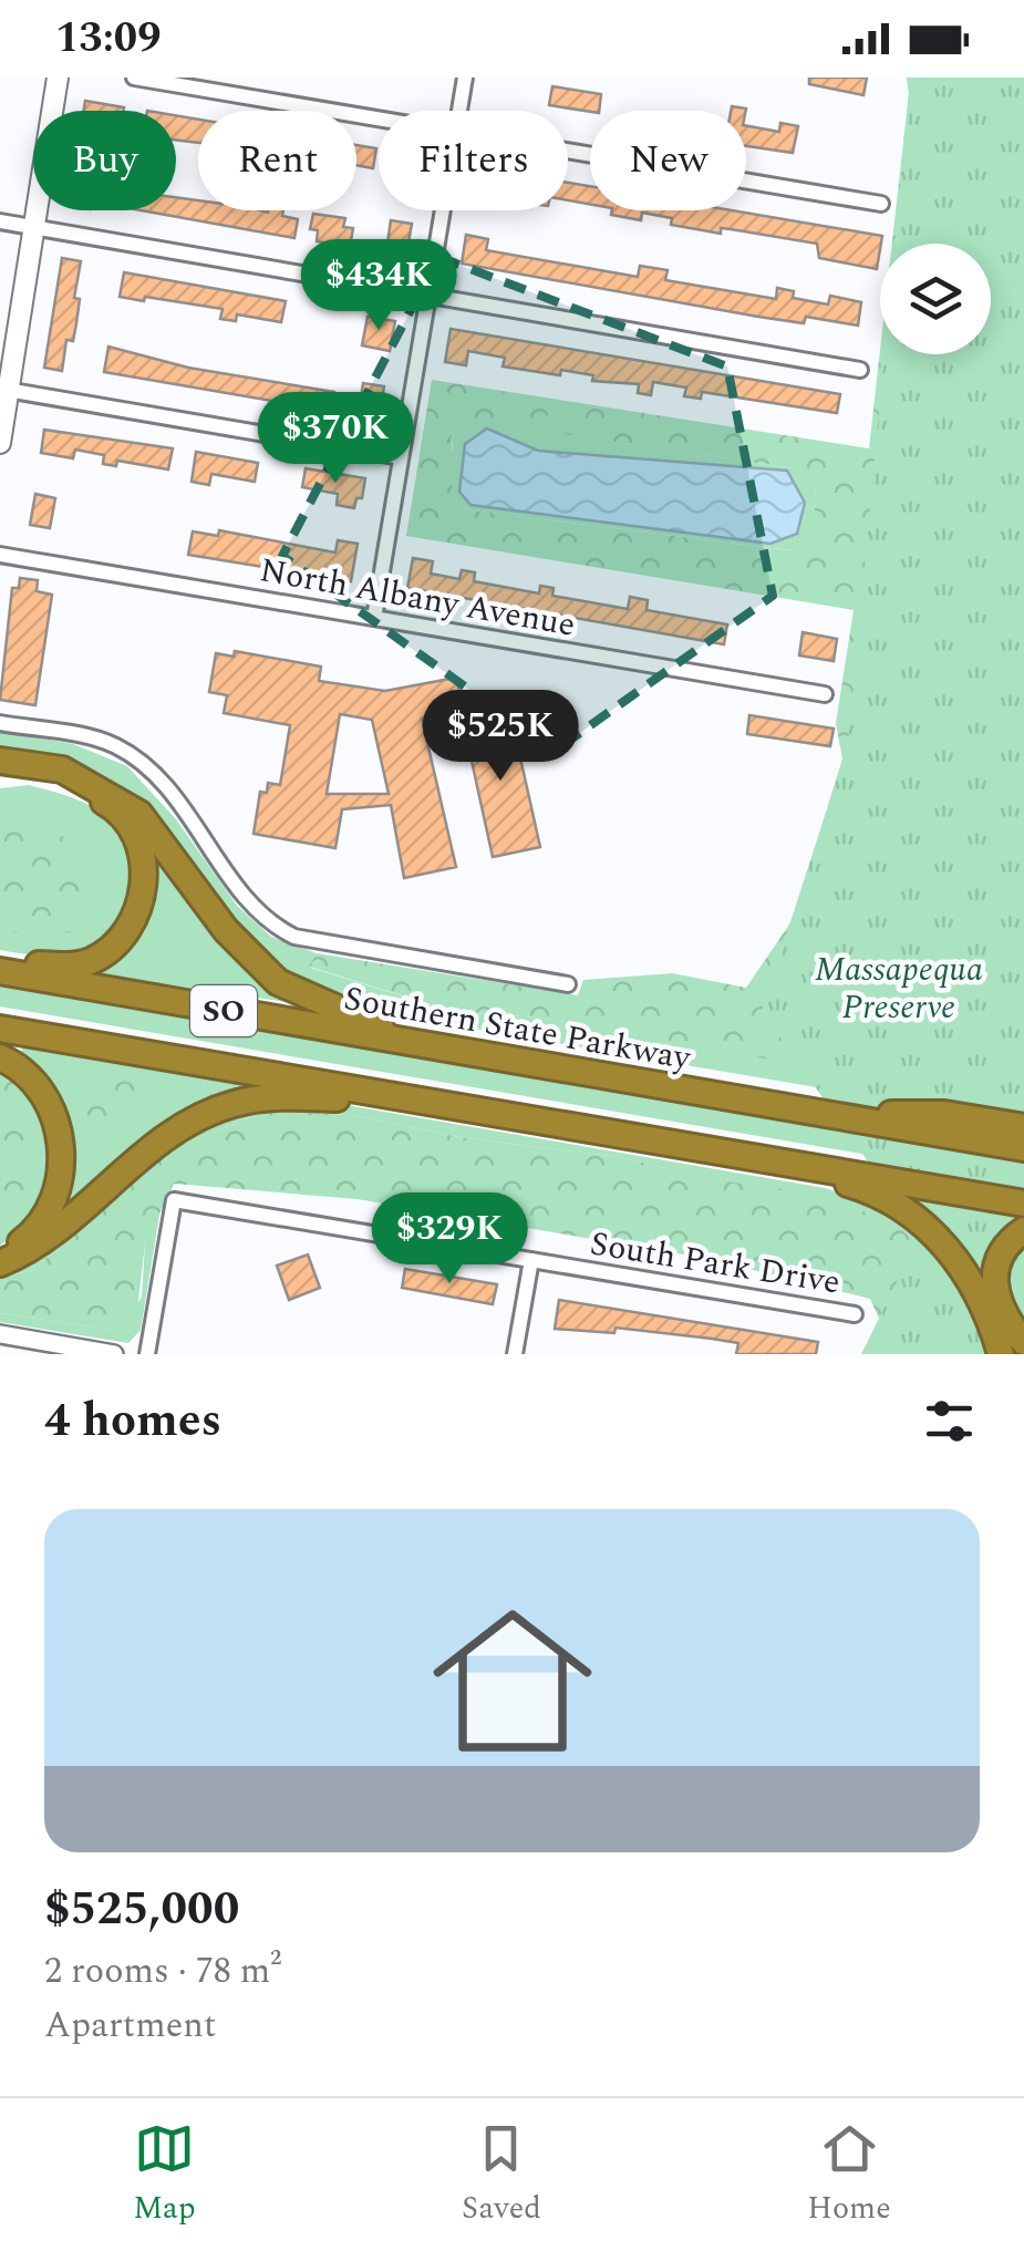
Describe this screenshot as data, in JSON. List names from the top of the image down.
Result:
{
  "streets": {
    "highway": ["SO", "Southern State Parkway"],
    "street": ["North Albany Avenue", "South Park Drive"]
  },
  "parks": ["Massapequa Preserve"],
  "page": {
    "status": "13:09",
    "chip": [
      "Buy",
      "Rent",
      "Filters",
      "New"
    ],
    "price": [
      "$434K",
      "$370K",
      "$525K",
      "$329K"
    ],
    "heading": "4 homes",
    "list": [
      {
        "name": "$525,000",
        "note": "2 rooms · 78 m² · Apartment"
      }
    ],
    "tabs": ["Map", "Saved", "Home"]
  }
}
